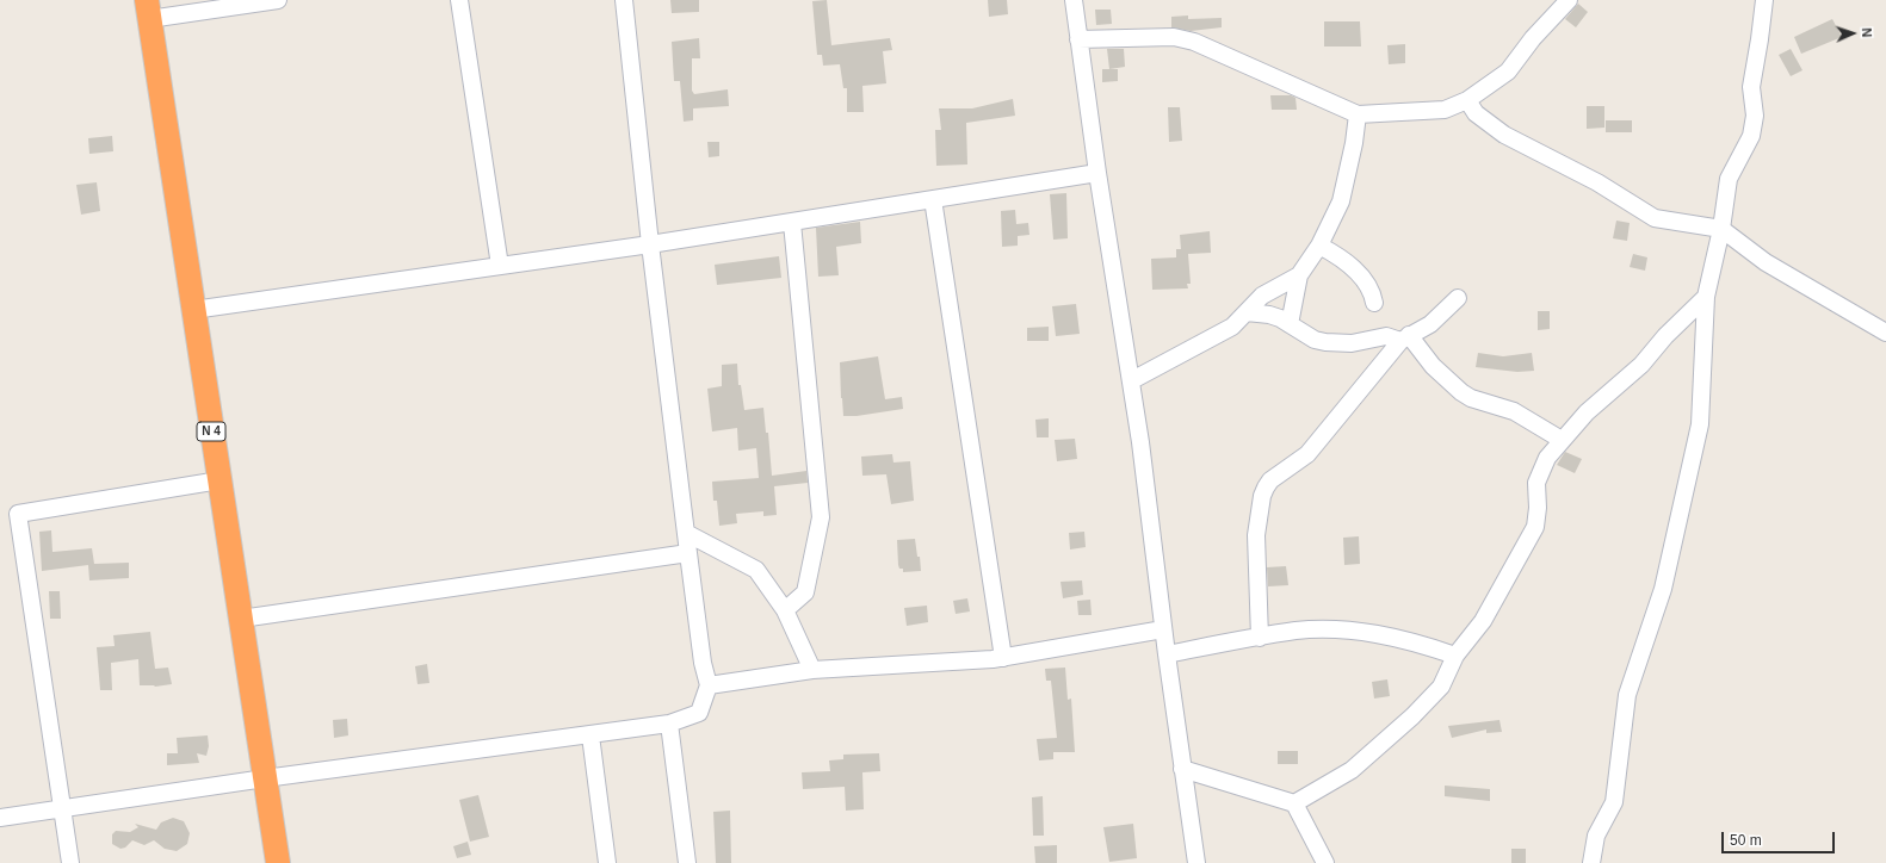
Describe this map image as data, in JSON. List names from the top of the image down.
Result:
{
  "streets": {
    "highway": ["N 4"]
  },
  "scale_bar": "50 m",
  "north": "right"
}
